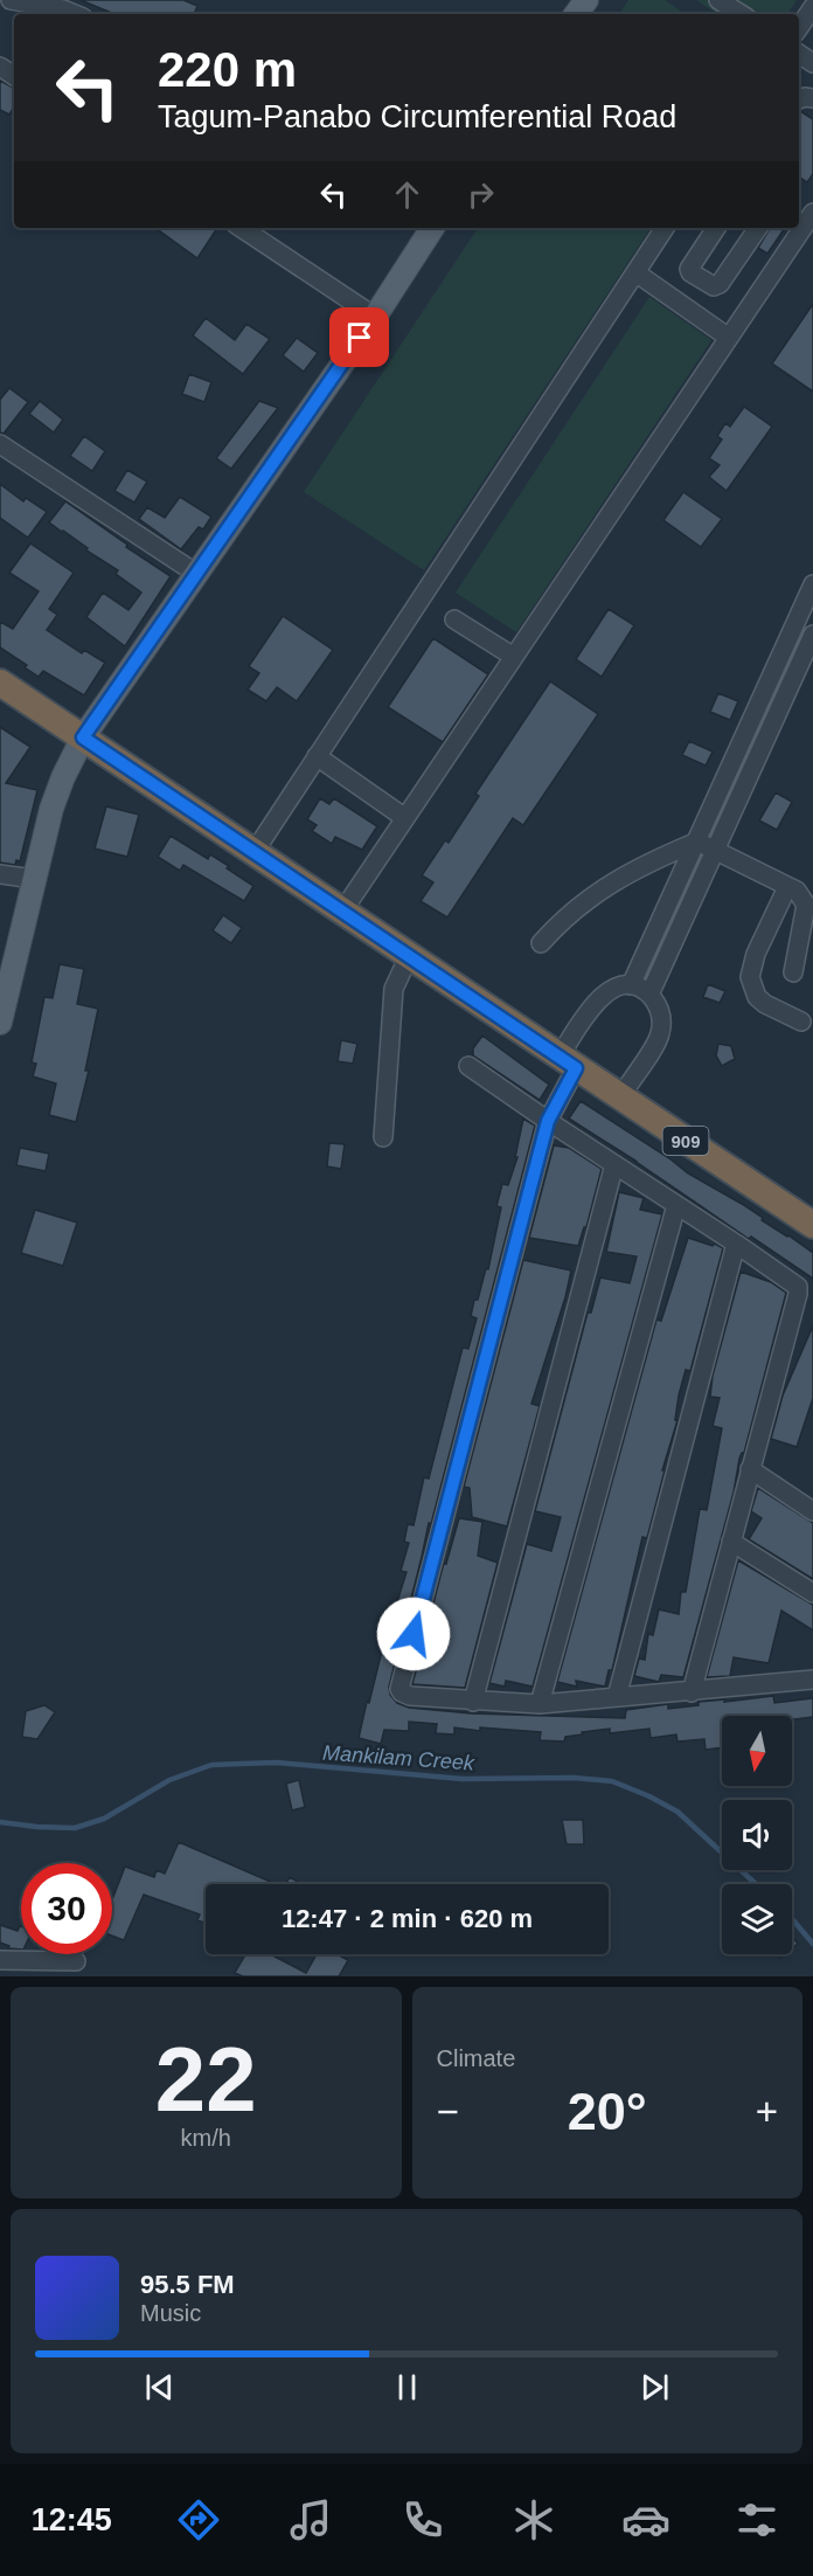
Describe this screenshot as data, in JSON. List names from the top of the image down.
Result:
{
  "streets": {
    "highway": ["909"]
  },
  "water": ["Mankilam Creek"],
  "north": "bottom",
  "page": {
    "turn": ["220 m", "Tagum-Panabo Circumferential Road"],
    "limit": "30",
    "trip": "12:47 · 2 min · 620 m",
    "tile": [
      ["22", "km/h"],
      "Climate"
    ],
    "heat": ["−", "20°", "+"],
    "song": ["95.5 FM", "Music"],
    "tabs": "12:45"
  }
}
